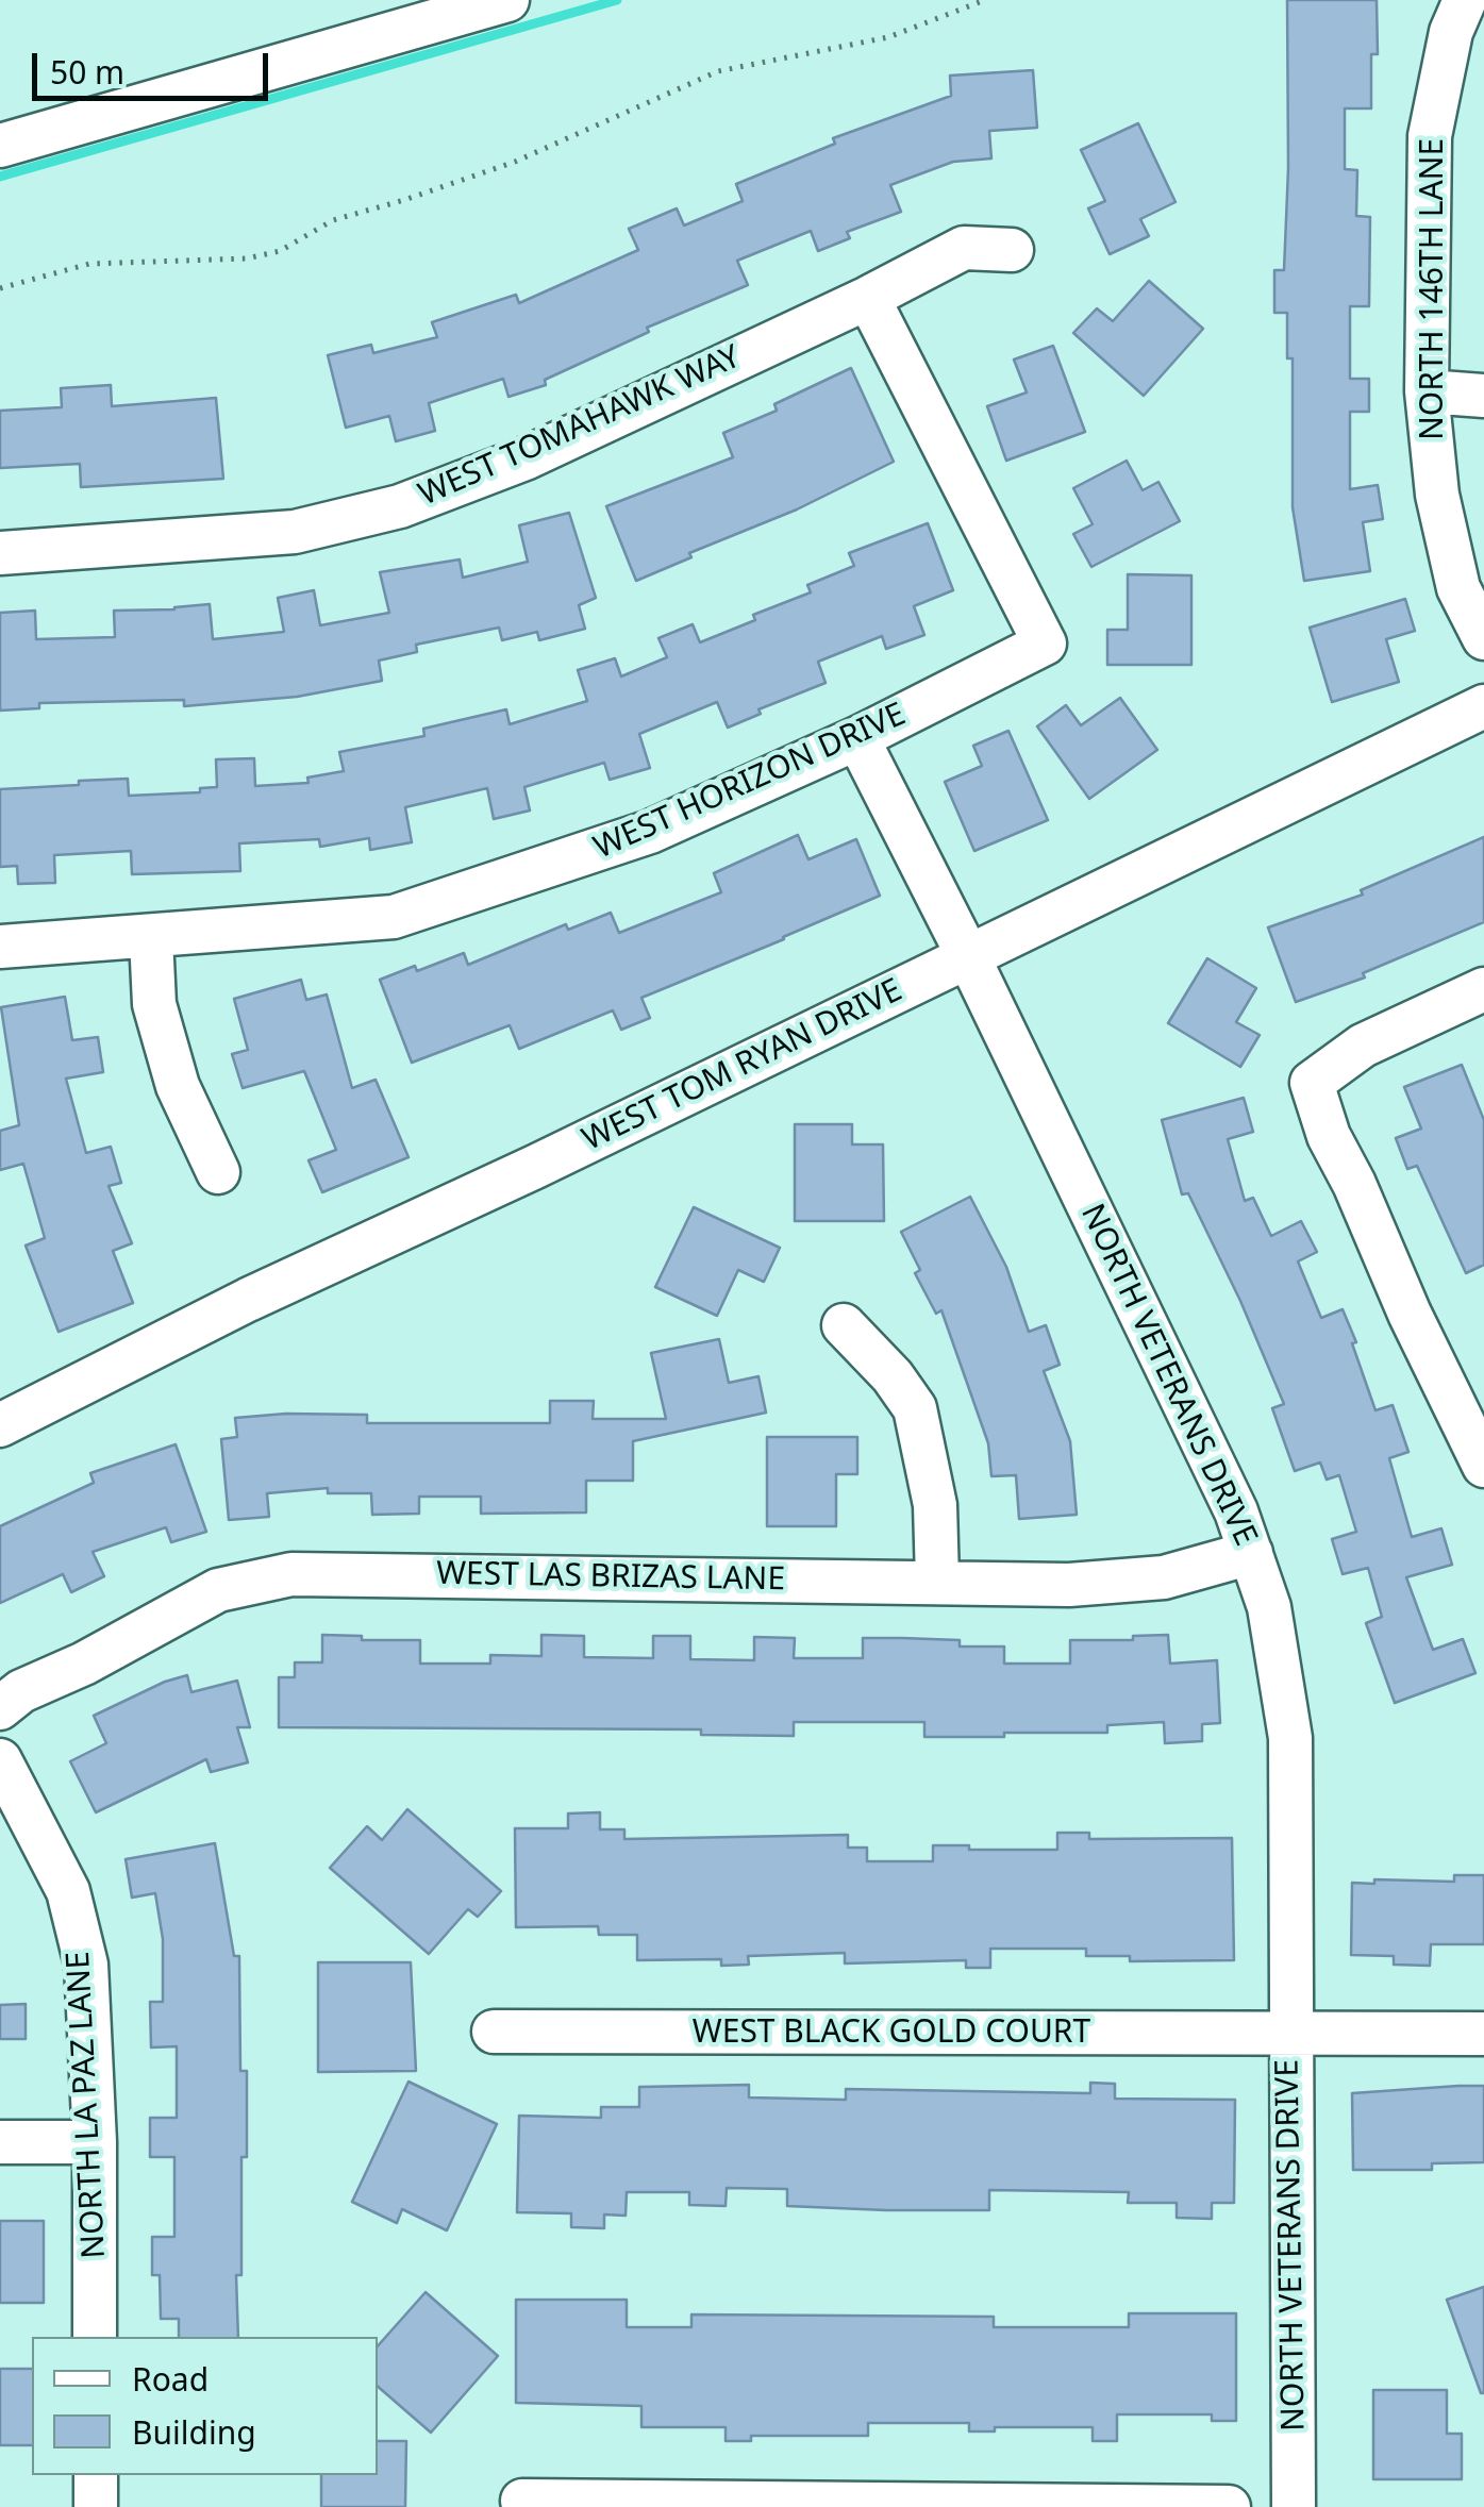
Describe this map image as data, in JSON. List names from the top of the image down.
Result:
{
  "streets": {
    "street": [
      "NORTH 146TH LANE",
      "WEST TOMAHAWK WAY",
      "WEST HORIZON DRIVE",
      "WEST TOM RYAN DRIVE",
      "NORTH VETERANS DRIVE",
      "WEST LAS BRIZAS LANE",
      "WEST BLACK GOLD COURT",
      "NORTH LA PAZ LANE"
    ]
  },
  "crossings": [
    ["WEST TOMAHAWK WAY", "WEST HORIZON DRIVE"],
    ["WEST HORIZON DRIVE", "NORTH VETERANS DRIVE"],
    ["WEST TOM RYAN DRIVE", "NORTH VETERANS DRIVE"],
    ["NORTH VETERANS DRIVE", "WEST LAS BRIZAS LANE"],
    ["NORTH VETERANS DRIVE", "WEST BLACK GOLD COURT"]
  ],
  "legend": ["Road", "Building"],
  "scale_bar": "50 m"
}
